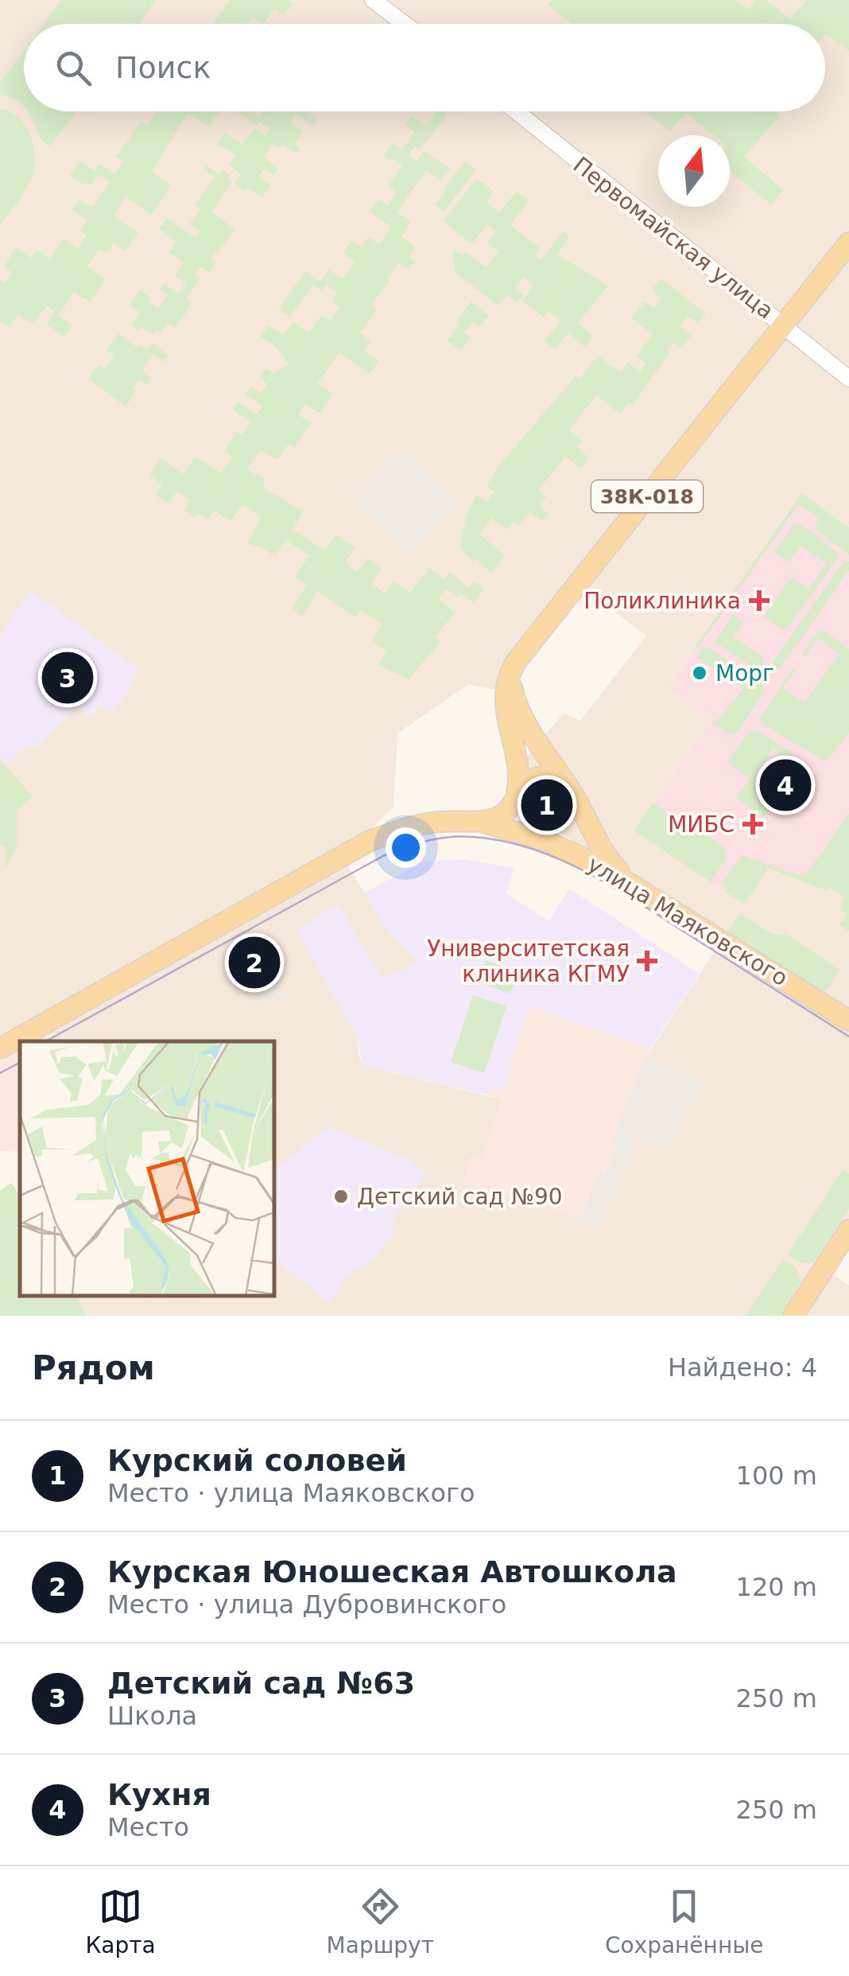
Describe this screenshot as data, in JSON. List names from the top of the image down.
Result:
{
  "streets": {
    "main road": ["38К-018", "улица Маяковского"],
    "street": ["Первомайская улица"]
  },
  "crossings": [
    ["Первомайская улица", "38К-018"]
  ],
  "places": {
    "health": ["Поликлиника", "МИБС", "Университетская клиника КГМУ"],
    "other": ["Морг", "Детский сад №90"]
  },
  "north": "top",
  "page": {
    "search": "Поиск",
    "pins": [
      "3",
      "4",
      "1",
      "2"
    ],
    "heading": ["Рядом", "Найдено: 4"],
    "list": [
      {
        "mark": "1",
        "name": "Курский соловей",
        "note": "Место · улица Маяковского",
        "value": "100 m"
      },
      {
        "mark": "2",
        "name": "Курская Юношеская Автошкола",
        "note": "Место · улица Дубровинского",
        "value": "120 m"
      },
      {
        "mark": "3",
        "name": "Детский сад №63",
        "note": "Школа",
        "value": "250 m"
      },
      {
        "mark": "4",
        "name": "Кухня",
        "note": "Место",
        "value": "250 m"
      }
    ],
    "nav": ["Карта", "Маршрут", "Сохранённые"]
  }
}
